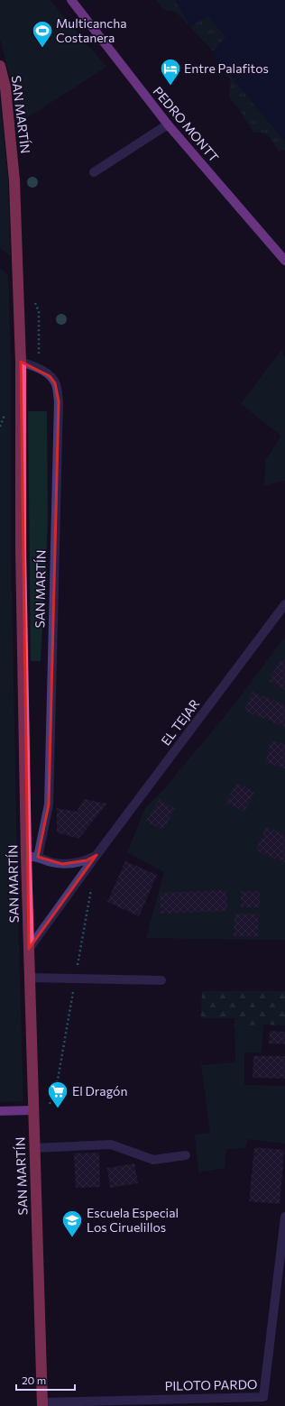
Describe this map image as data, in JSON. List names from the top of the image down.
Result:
{
  "streets": {
    "highway": ["SAN MARTÍN"],
    "main road": ["PEDRO MONTT"],
    "street": ["EL TEJAR", "PILOTO PARDO"]
  },
  "crossings": [
    ["SAN MARTÍN", "EL TEJAR"],
    ["SAN MARTÍN", "PILOTO PARDO"]
  ],
  "places": {
    "sports": ["Multicancha Costanera"],
    "hotel": ["Entre Palafitos"],
    "supermarket": ["El Dragón"],
    "school or university": ["Escuela Especial Los Ciruelillos"]
  },
  "scale_bar": "20 m"
}
